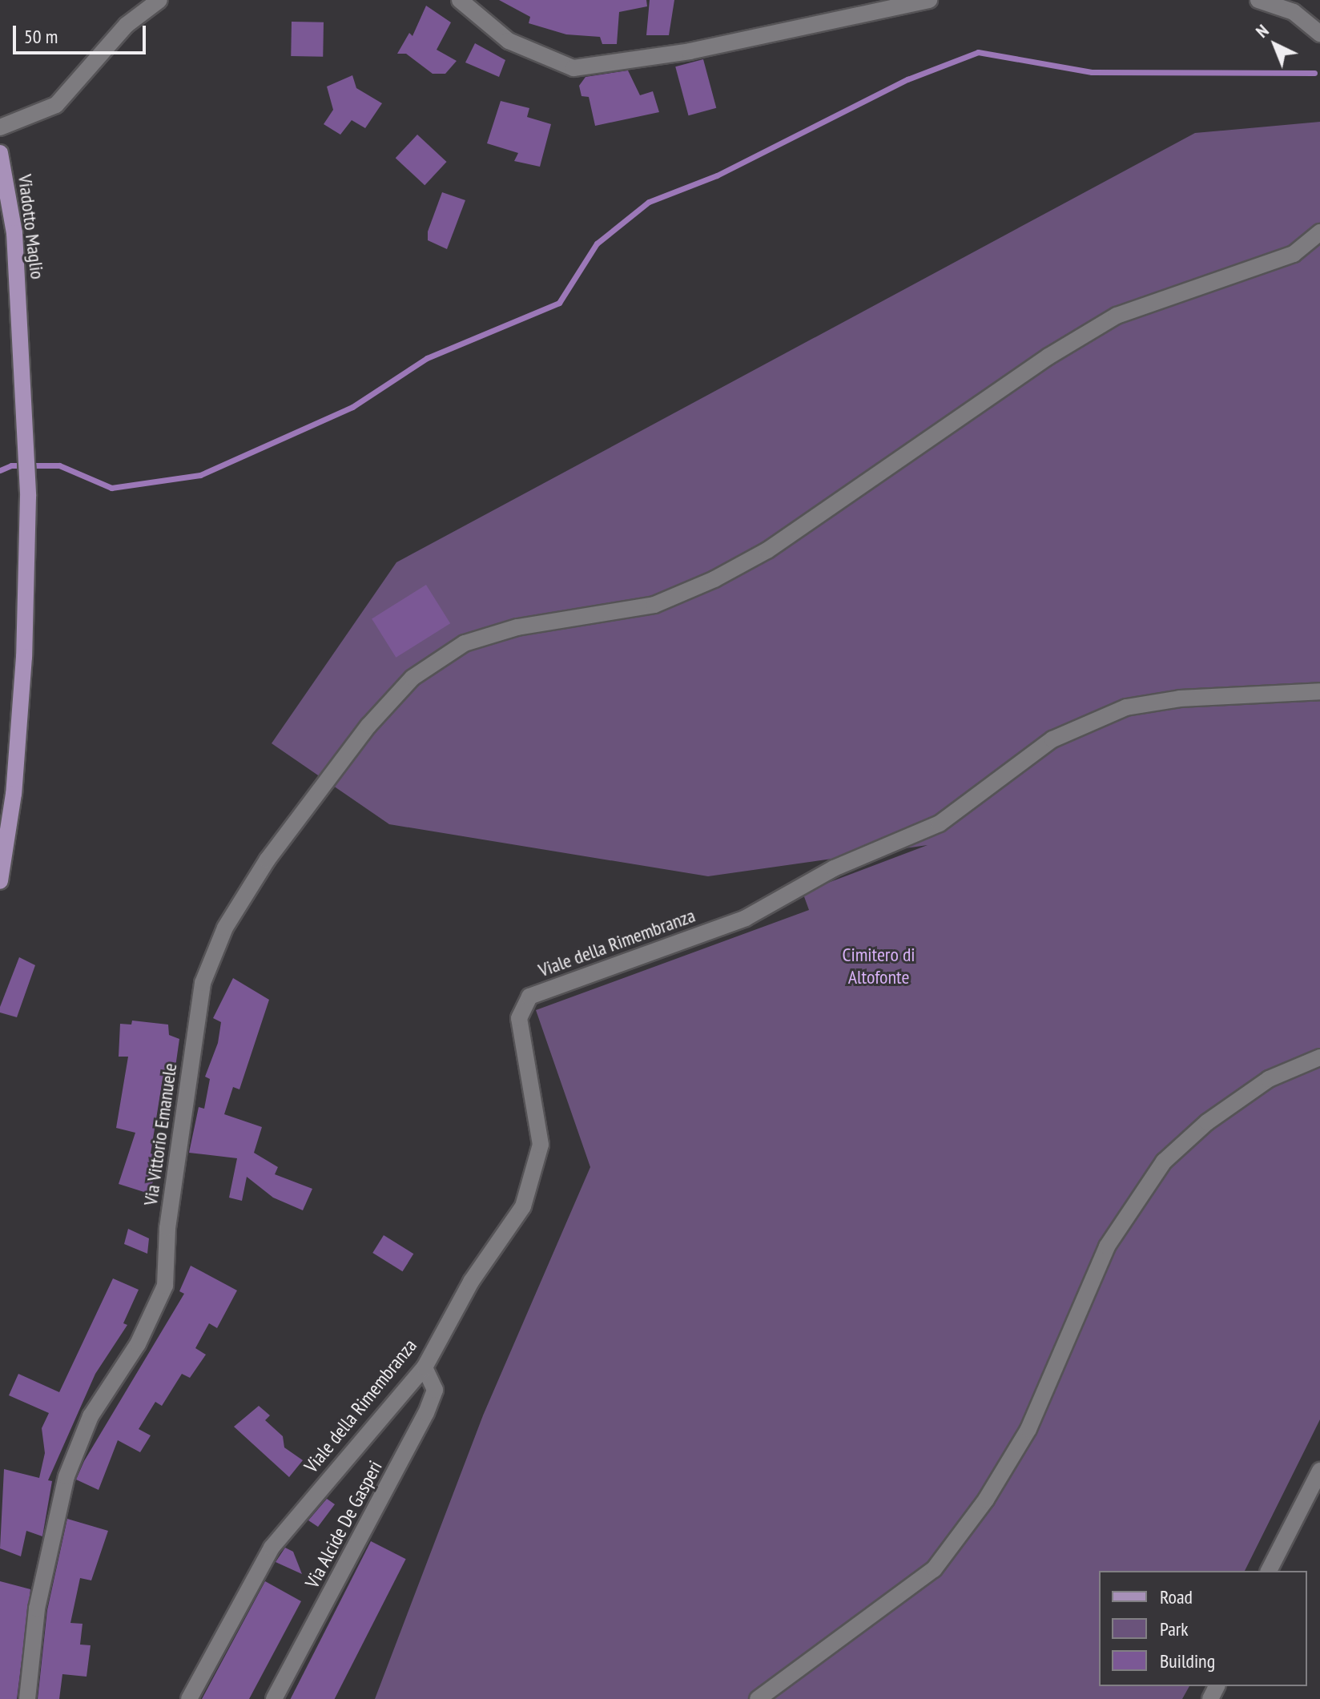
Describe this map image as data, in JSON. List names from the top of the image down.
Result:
{
  "streets": {
    "main road": ["Viadotto Maglio"],
    "street": ["Viale della Rimembranza", "Via Vittorio Emanuele", "Via Alcide De Gasperi"]
  },
  "crossings": [
    ["Viale della Rimembranza", "Via Alcide De Gasperi"]
  ],
  "parks": ["Cimitero di Altofonte"],
  "legend": ["Road", "Park", "Building"],
  "scale_bar": "50 m",
  "north": "top left"
}
